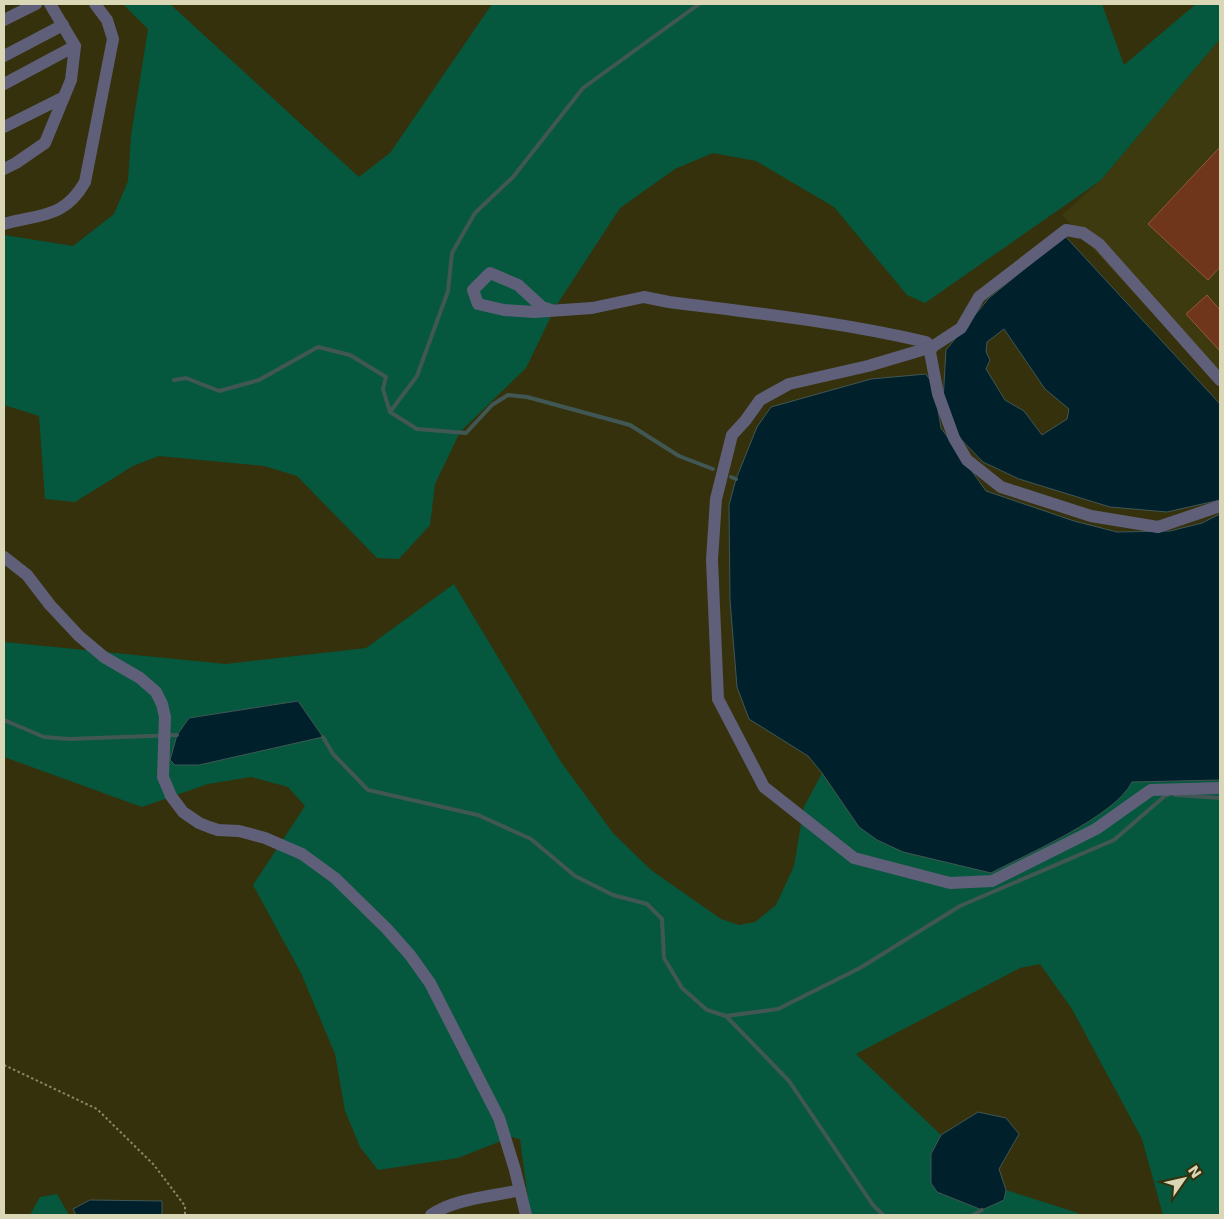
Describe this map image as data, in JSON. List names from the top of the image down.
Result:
{
  "north": "top right"
}
